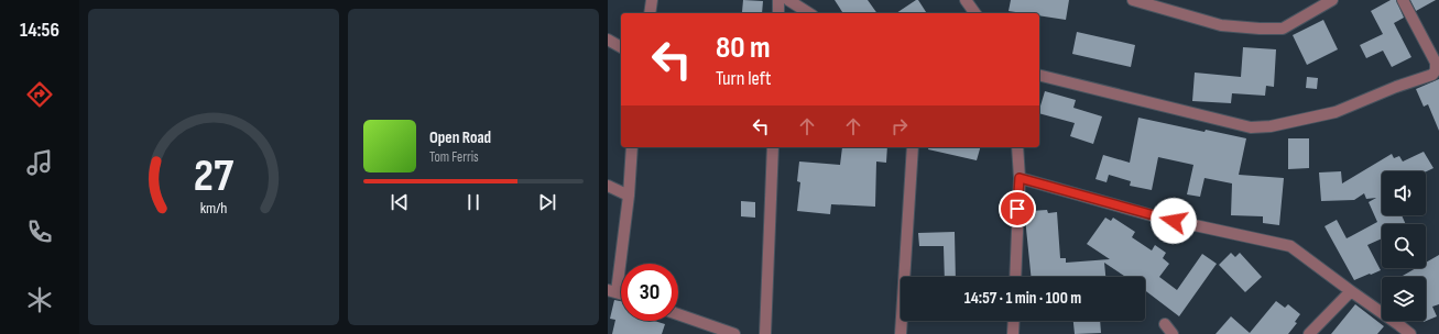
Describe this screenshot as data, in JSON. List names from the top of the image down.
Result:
{
  "page": {
    "tabs": "14:56",
    "turn": ["80 m", "Turn left"],
    "song": ["Open Road", "Tom Ferris"],
    "limit": "30",
    "trip": "14:57 · 1 min · 100 m",
    "gauge": ["27", "km/h"]
  }
}
